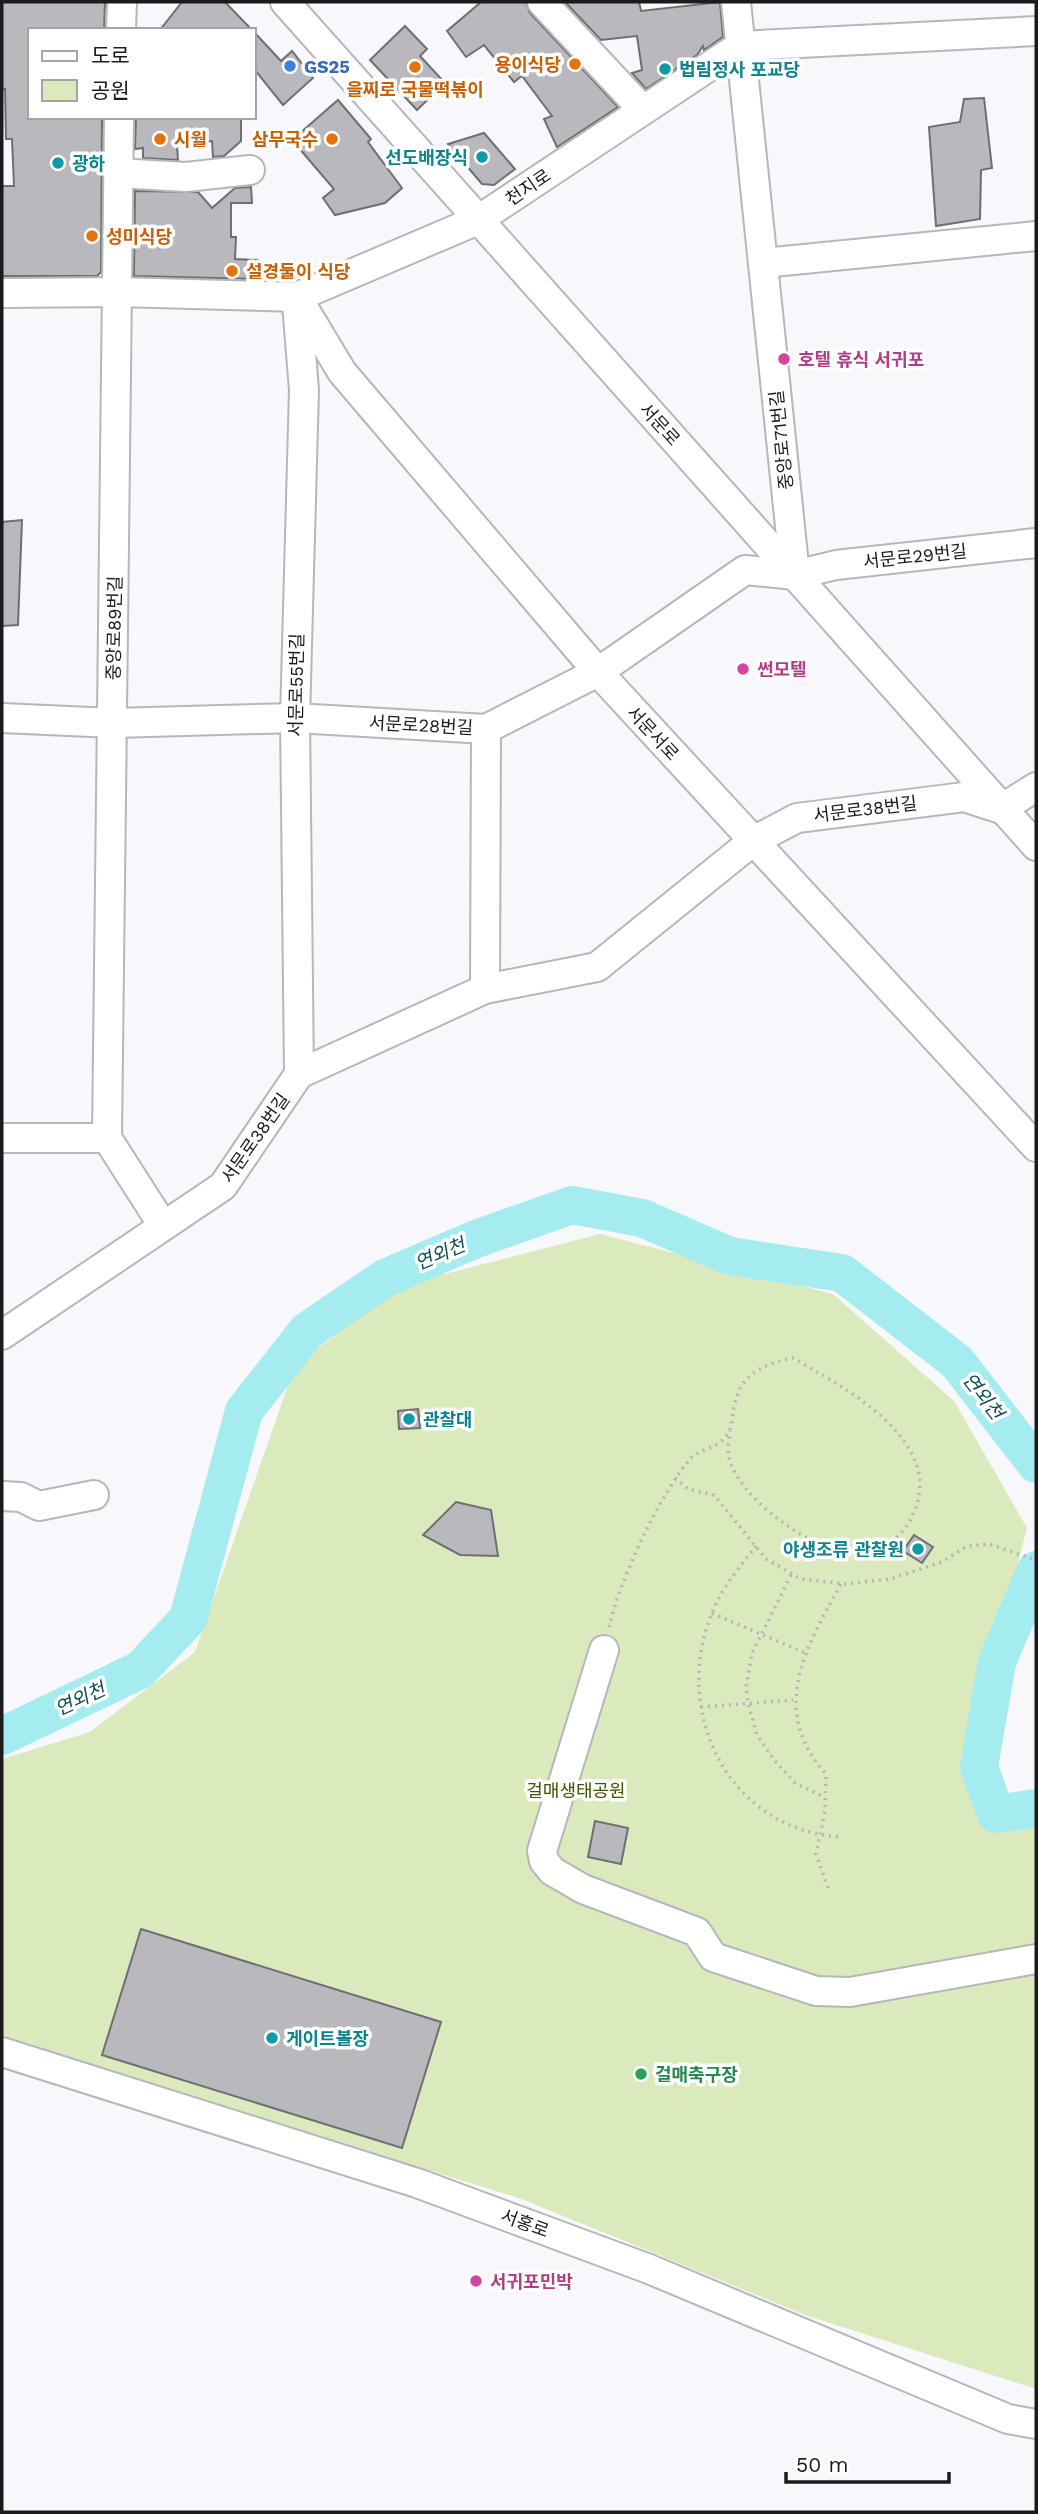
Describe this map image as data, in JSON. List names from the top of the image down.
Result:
{
  "streets": {
    "street": [
      "천지로",
      "서문로",
      "중앙로71번길",
      "서문로29번길",
      "중앙로89번길",
      "서문로55번길",
      "서문로28번길",
      "서문서로",
      "서문로38번길",
      "서홍로"
    ]
  },
  "crossings": [
    ["천지로", "서문로"],
    ["천지로", "중앙로71번길"],
    ["천지로", "중앙로89번길"],
    ["천지로", "서문로55번길"],
    ["천지로", "서문서로"],
    ["서문로", "중앙로71번길"],
    ["서문로", "서문로29번길"],
    ["서문로", "서문로28번길"],
    ["서문로", "서문로38번길"],
    ["중앙로71번길", "서문로29번길"],
    ["중앙로71번길", "서문로28번길"],
    ["서문로29번길", "서문로28번길"],
    ["중앙로89번길", "서문로28번길"],
    ["서문로55번길", "서문로28번길"],
    ["서문로55번길", "서문서로"],
    ["서문로55번길", "서문로38번길"],
    ["서문로28번길", "서문서로"],
    ["서문서로", "서문로38번길"]
  ],
  "water": ["연외천"],
  "parks": ["걸매생태공원"],
  "places": [
    "용이식당",
    "GS25",
    "을찌로 국물떡볶이",
    "법림정사 포교당",
    "시월",
    "삼무국수",
    "선도배장식",
    "광하",
    "성미식당",
    "설경둘이 식당",
    "호텔 휴식 서귀포",
    "썬모텔",
    "관찰대",
    "야생조류 관찰원",
    "게이트볼장",
    "걸매축구장",
    "서귀포민박"
  ],
  "legend": ["도로", "공원"],
  "scale_bar": "50 m"
}
